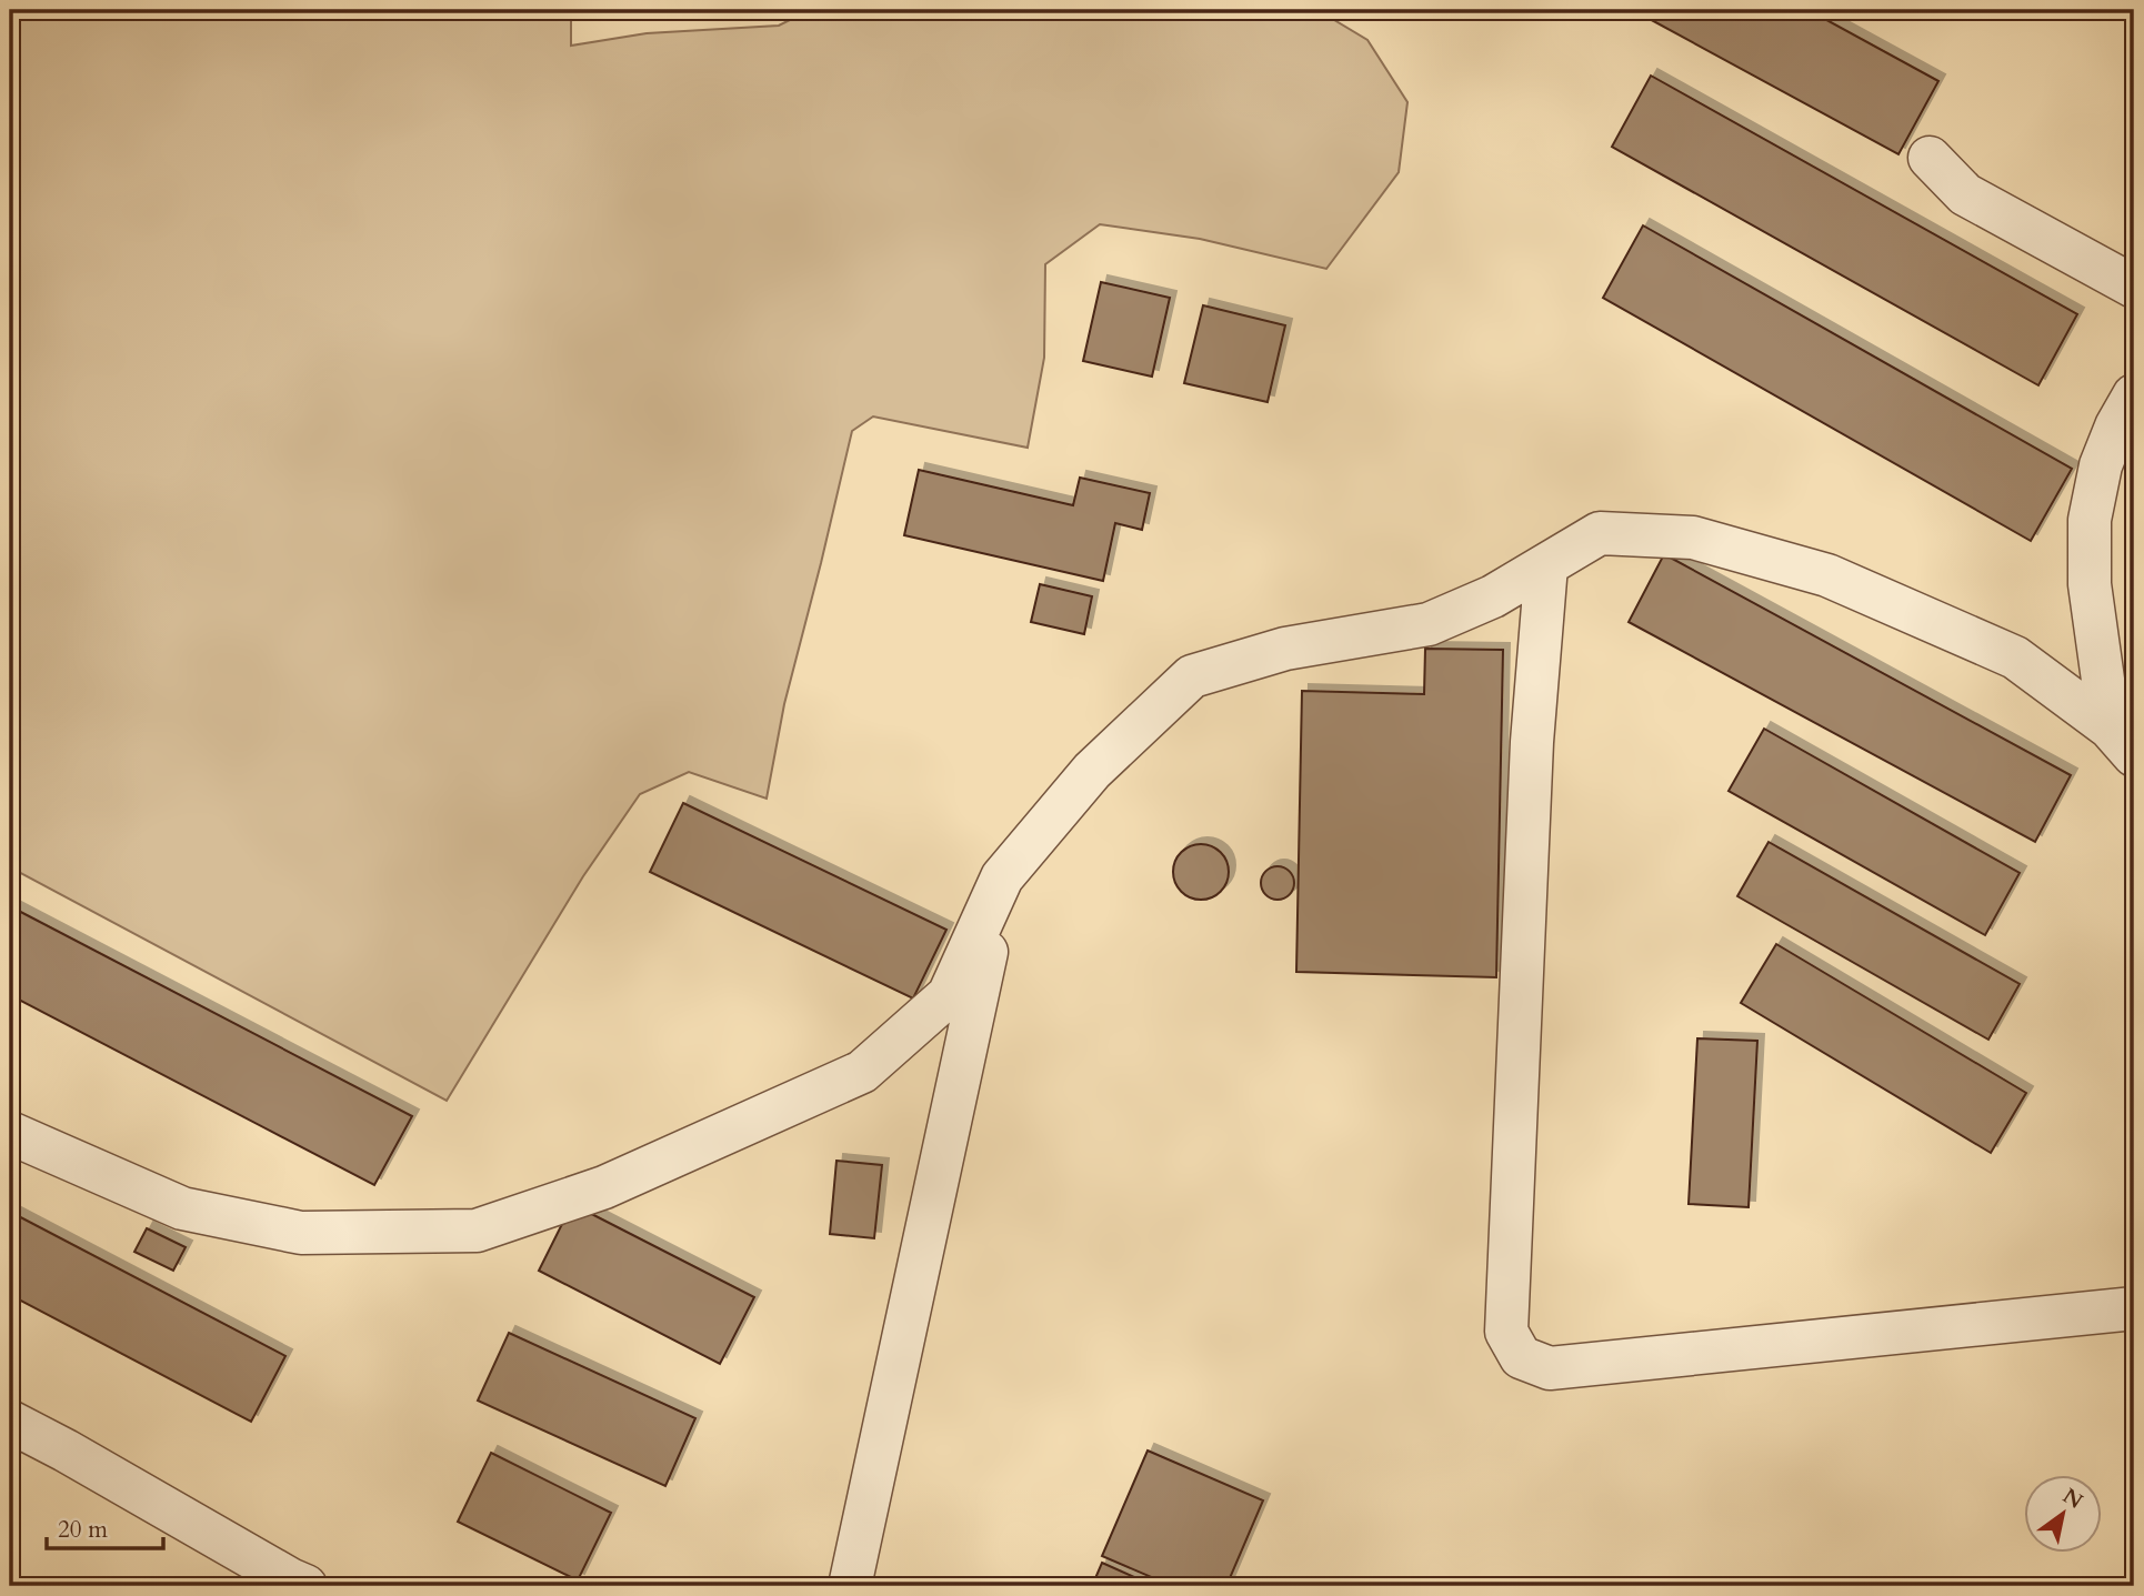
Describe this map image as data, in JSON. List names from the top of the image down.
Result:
{
  "scale_bar": "20 m",
  "north": "top right"
}
